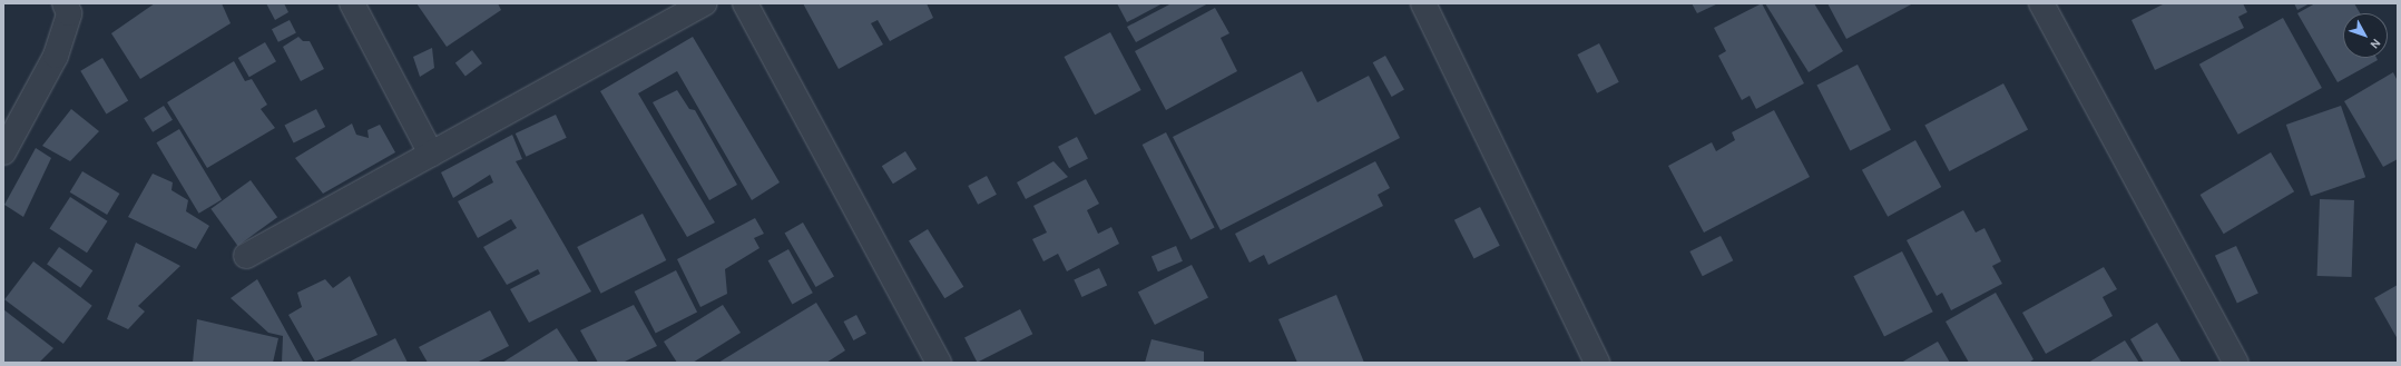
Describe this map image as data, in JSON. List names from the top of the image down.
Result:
{
  "north": "bottom right"
}
